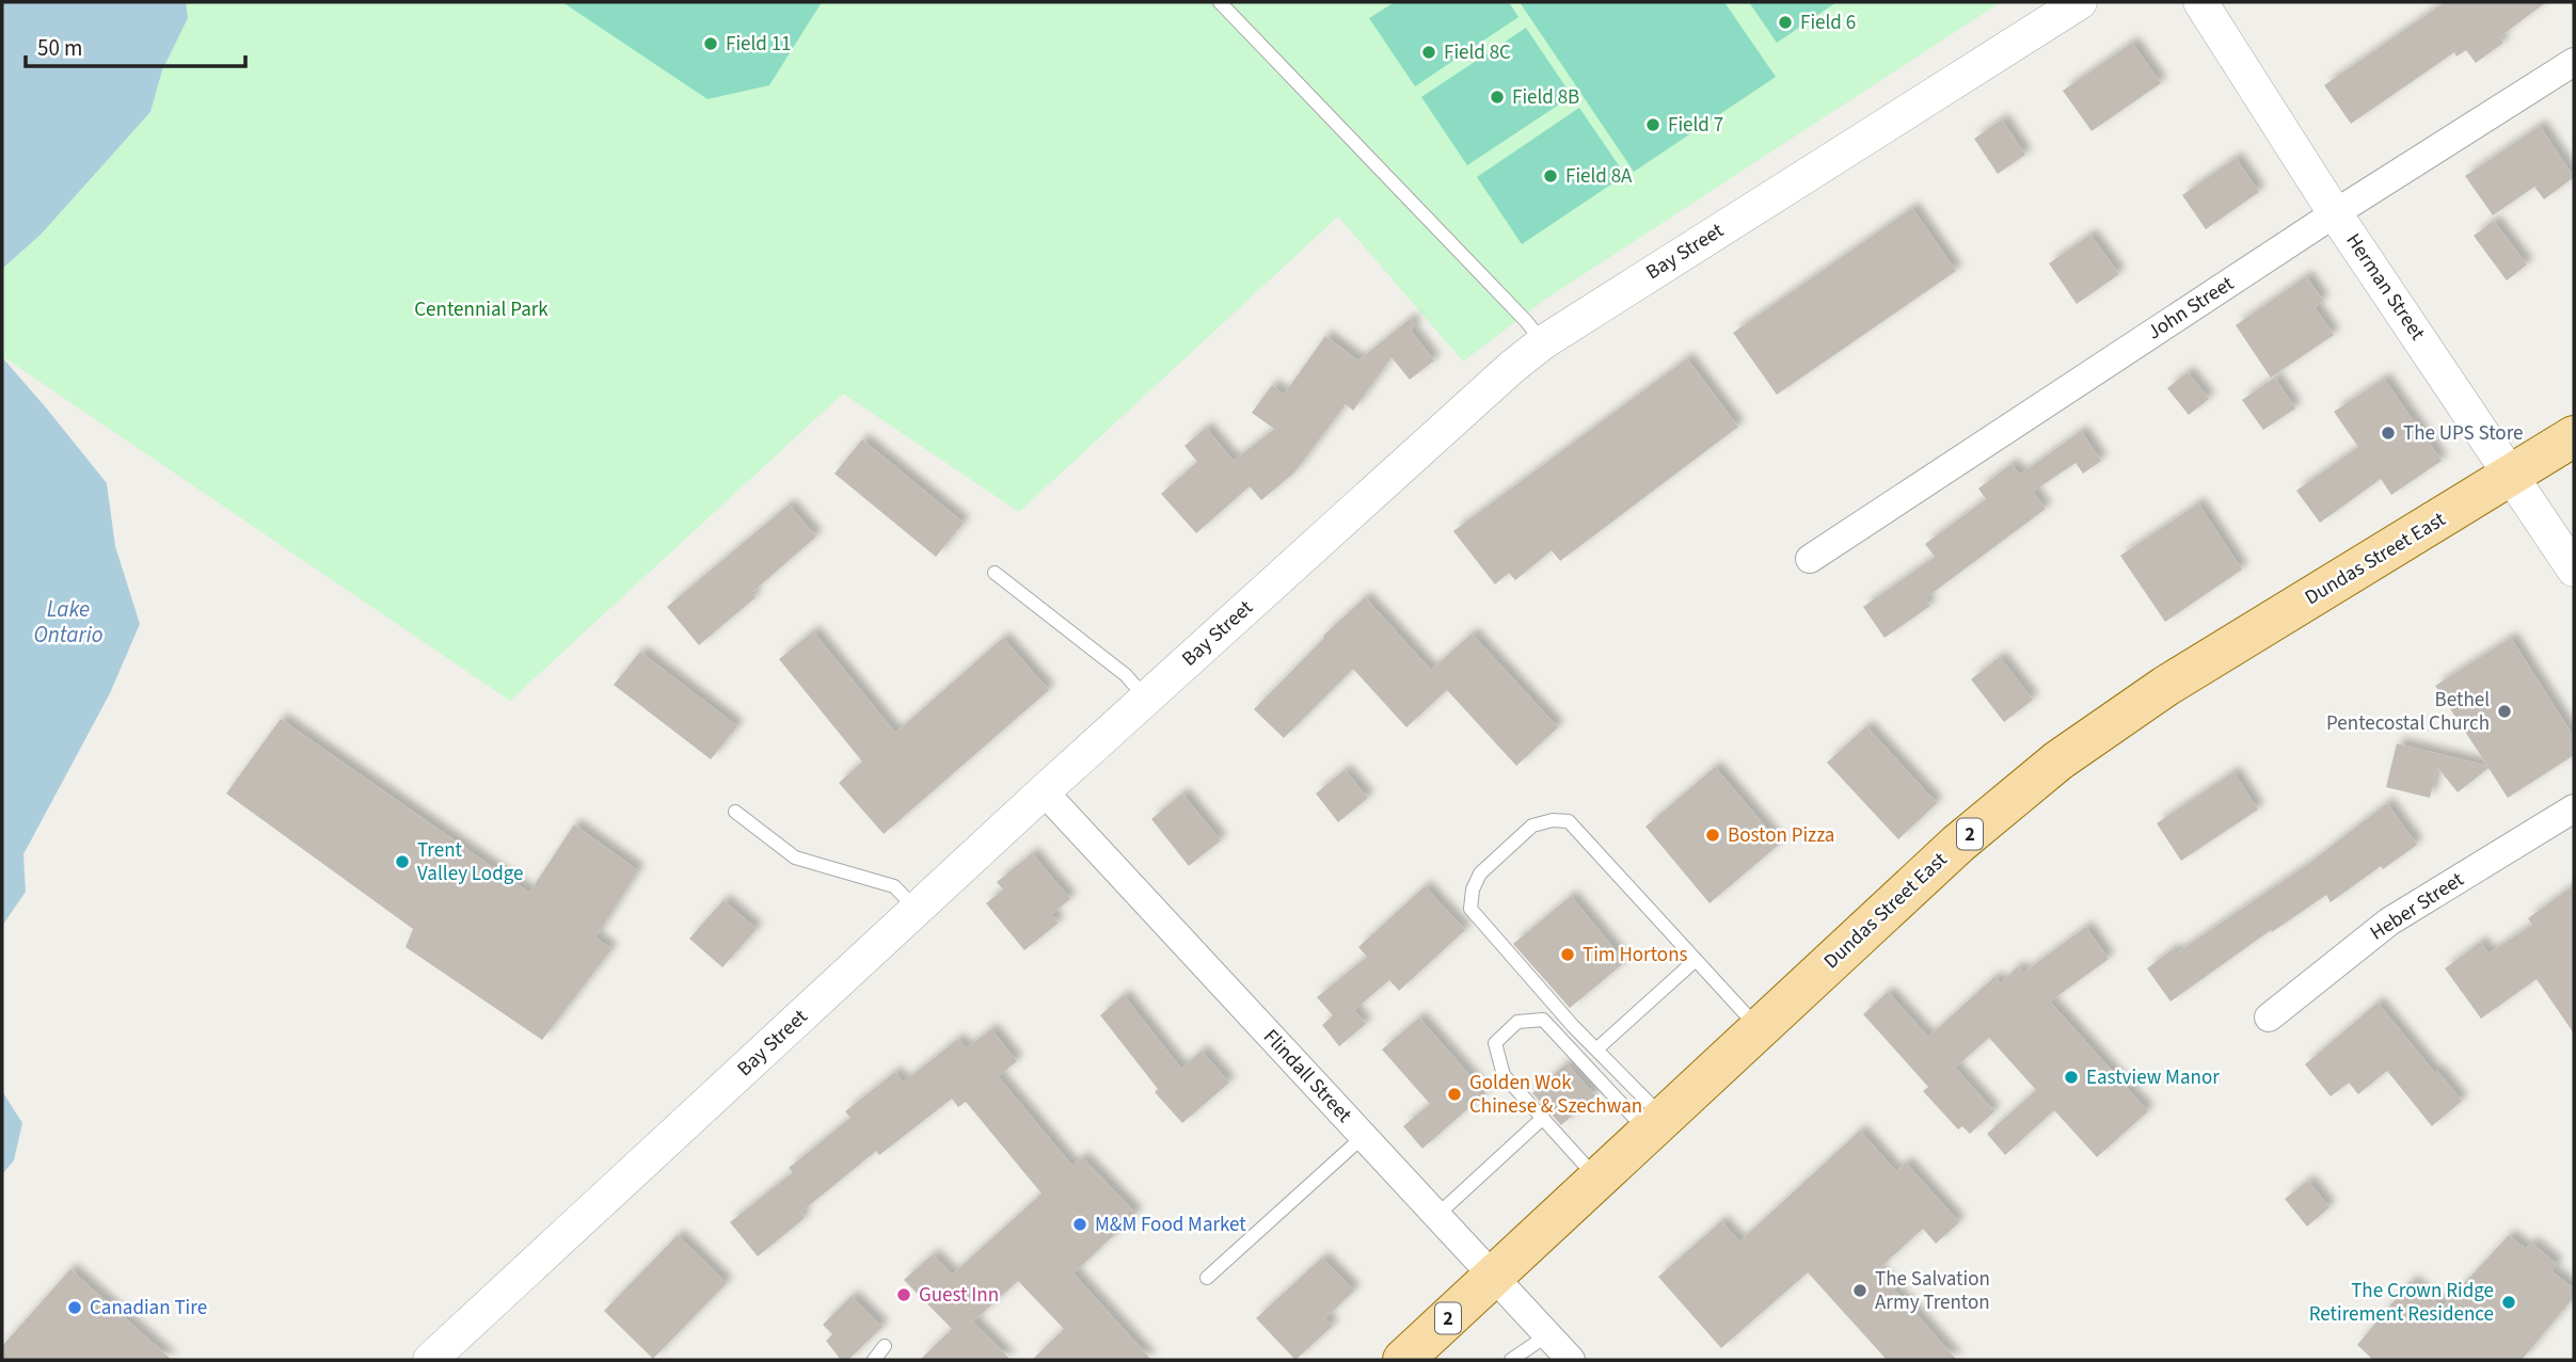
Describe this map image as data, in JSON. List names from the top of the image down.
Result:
{
  "streets": {
    "main road": ["Dundas Street East", "2"],
    "street": [
      "Bay Street",
      "Herman Street",
      "John Street",
      "Heber Street",
      "Flindall Street"
    ]
  },
  "crossings": [
    ["Bay Street", "Flindall Street"],
    ["Herman Street", "John Street"],
    ["Herman Street", "Dundas Street East"],
    ["Dundas Street East", "Flindall Street"]
  ],
  "water": ["Lake Ontario"],
  "parks": ["Centennial Park"],
  "places": [
    "Field 6",
    "Field 11",
    "Field 8C",
    "Field 8B",
    "Field 7",
    "Field 8A",
    "The UPS Store",
    "Bethel Pentecostal Church",
    "Boston Pizza",
    "Trent Valley Lodge",
    "Tim Hortons",
    "Eastview Manor",
    "Golden Wok Chinese & Szechwan",
    "M&M Food Market",
    "The Salvation Army Trenton",
    "Guest Inn",
    "The Crown Ridge Retirement Residence",
    "Canadian Tire"
  ],
  "scale_bar": "50 m"
}
